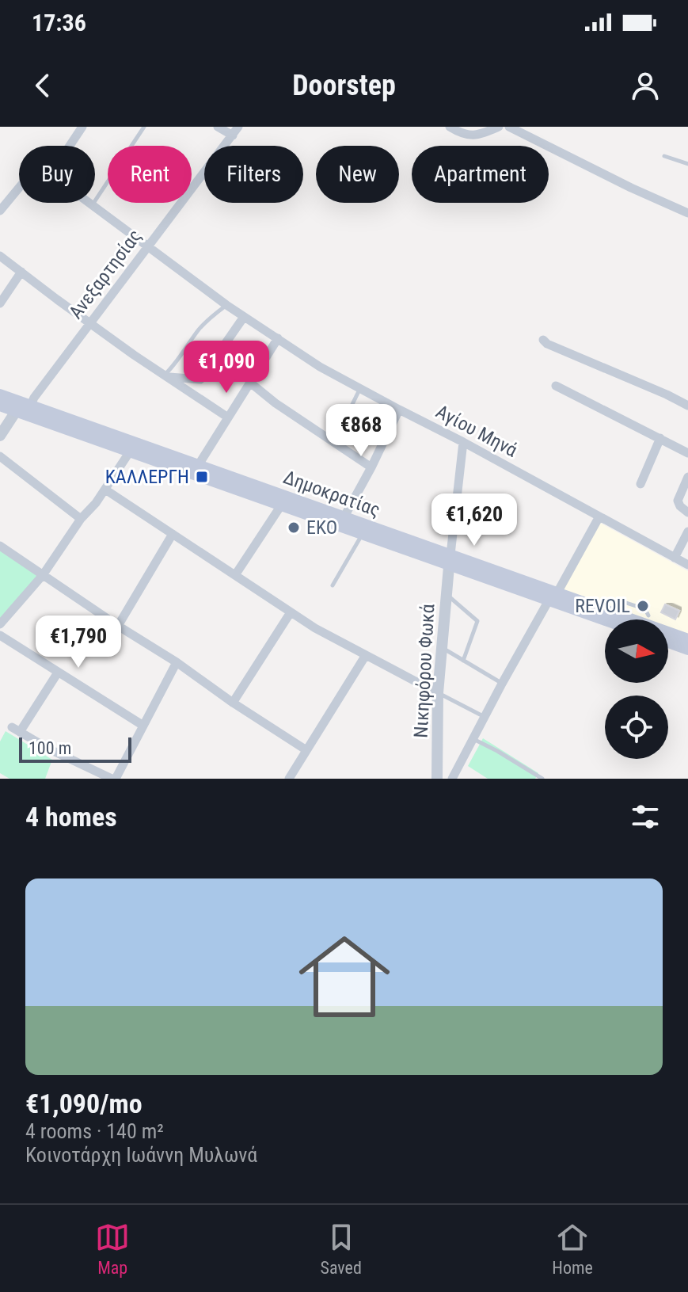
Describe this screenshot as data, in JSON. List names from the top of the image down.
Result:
{
  "streets": {
    "main road": ["Δημοκρατίας"],
    "street": ["Ανεξαρτησίας", "Αγίου Μηνά", "Νικηφόρου Φωκά"]
  },
  "crossings": [
    ["Ανεξαρτησίας", "Αγίου Μηνά"],
    ["Ανεξαρτησίας", "Δημοκρατίας"],
    ["Δημοκρατίας", "Νικηφόρου Φωκά"]
  ],
  "places": {
    "transit": ["ΚΑΛΛΕΡΓΗ"],
    "other": ["EKO", "REVOIL"]
  },
  "scale_bar": "100 m",
  "north": "right",
  "page": {
    "status": "17:36",
    "header": "Doorstep",
    "chip": [
      "Buy",
      "Rent",
      "Filters",
      "New",
      "Apartment"
    ],
    "price": [
      "€1,090",
      "€868",
      "€1,620",
      "€1,790"
    ],
    "scale": "100 m",
    "heading": "4 homes",
    "list": [
      {
        "name": "€1,090/mo",
        "note": "4 rooms · 140 m² · Κοινοτάρχη Ιωάννη Μυλωνά"
      }
    ],
    "tabs": ["Map", "Saved", "Home"]
  }
}
